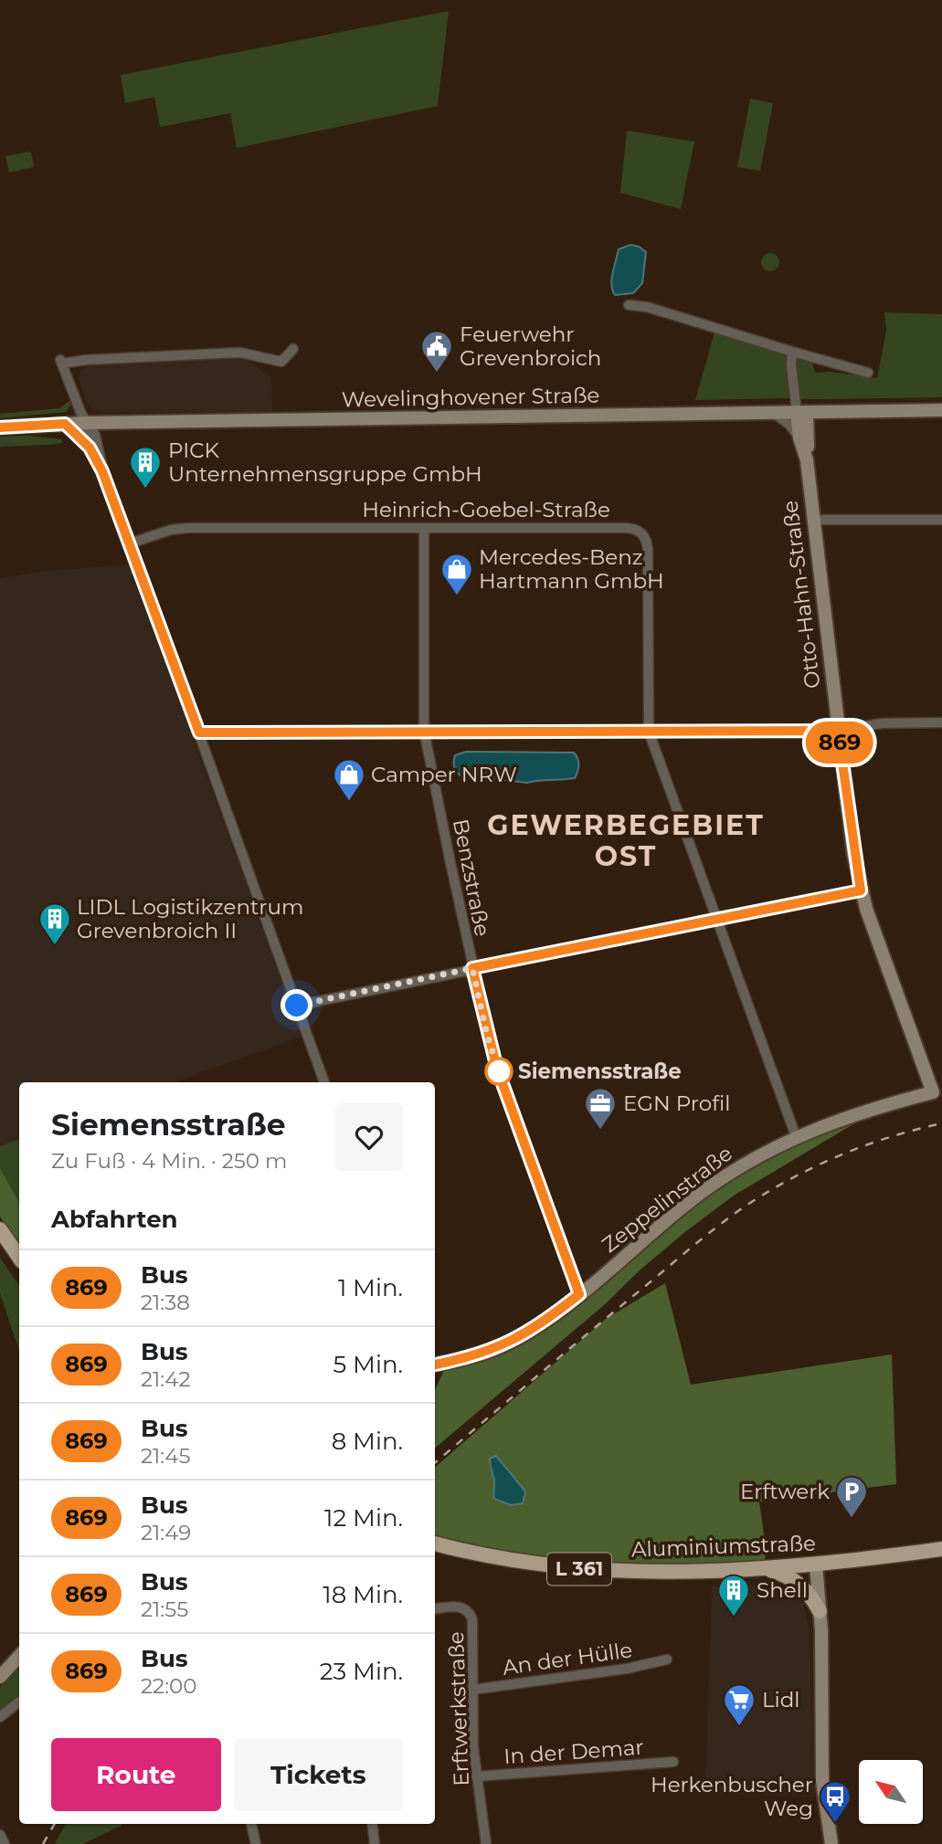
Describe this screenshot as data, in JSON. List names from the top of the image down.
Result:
{
  "streets": {
    "main road": ["Aluminiumstraße", "L 361"],
    "street": [
      "Wevelinghovener Straße",
      "Heinrich-Goebel-Straße",
      "Otto-Hahn-Straße",
      "Benzstraße",
      "Zeppelinstraße",
      "An der Hülle",
      "Erftwerkstraße",
      "In der Demar"
    ]
  },
  "crossings": [
    ["Wevelinghovener Straße", "Otto-Hahn-Straße"],
    ["Heinrich-Goebel-Straße", "Benzstraße"],
    ["Otto-Hahn-Straße", "Zeppelinstraße"],
    ["Benzstraße", "Zeppelinstraße"],
    ["An der Hülle", "Erftwerkstraße"],
    ["Erftwerkstraße", "In der Demar"]
  ],
  "districts": ["GEWERBEGEBIET OST"],
  "places": {
    "public building": ["Feuerwehr Grevenbroich"],
    "building": ["PICK Unternehmensgruppe GmbH", "LIDL Logistikzentrum Grevenbroich II", "Shell"],
    "shop": ["Mercedes-Benz Hartmann GmbH", "Camper NRW"],
    "other": ["Siemensstraße"],
    "office": ["EGN Profil"],
    "parking": ["Erftwerk"],
    "supermarket": ["Lidl"],
    "bus stop": ["Herkenbuscher Weg"]
  },
  "lines": ["bus line 869"],
  "north": "top left",
  "page": {
    "on_map": "869",
    "heading": [
      ["Siemensstraße", "Zu Fuß · 4 Min. · 250 m"],
      "Abfahrten"
    ],
    "list": [
      {
        "mark": "869",
        "name": "Bus",
        "note": "21:38",
        "value": "1 Min."
      },
      {
        "mark": "869",
        "name": "Bus",
        "note": "21:42",
        "value": "5 Min."
      },
      {
        "mark": "869",
        "name": "Bus",
        "note": "21:45",
        "value": "8 Min."
      },
      {
        "mark": "869",
        "name": "Bus",
        "note": "21:49",
        "value": "12 Min."
      },
      {
        "mark": "869",
        "name": "Bus",
        "note": "21:55",
        "value": "18 Min."
      },
      {
        "mark": "869",
        "name": "Bus",
        "note": "22:00",
        "value": "23 Min."
      }
    ],
    "buttons": ["Route", "Tickets"]
  }
}
